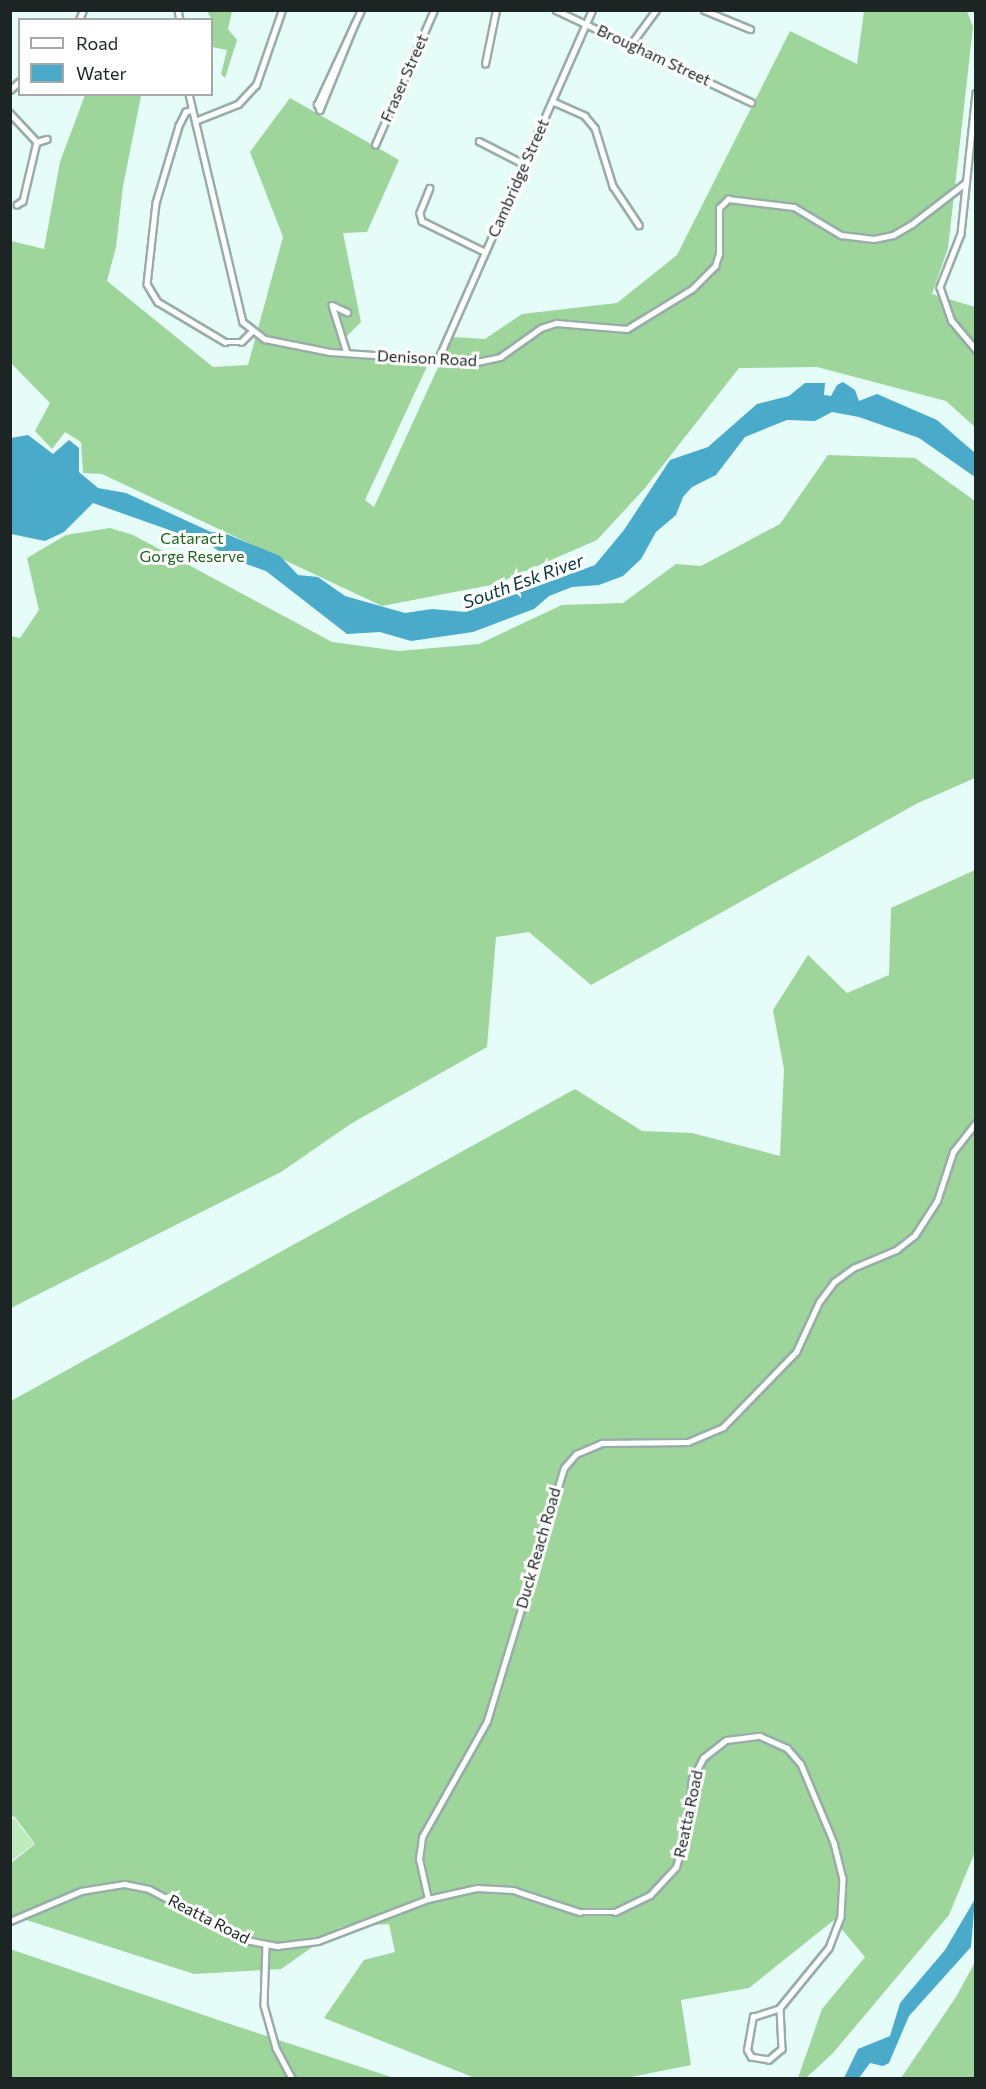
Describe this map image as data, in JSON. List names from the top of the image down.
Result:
{
  "streets": {
    "street": [
      "Brougham Street",
      "Fraser Street",
      "Cambridge Street",
      "Denison Road",
      "Duck Reach Road",
      "Reatta Road"
    ]
  },
  "crossings": [
    ["Brougham Street", "Cambridge Street"],
    ["Cambridge Street", "Denison Road"],
    ["Duck Reach Road", "Reatta Road"]
  ],
  "water": ["South Esk River"],
  "parks": ["Cataract Gorge Reserve"],
  "legend": ["Road", "Water"]
}
